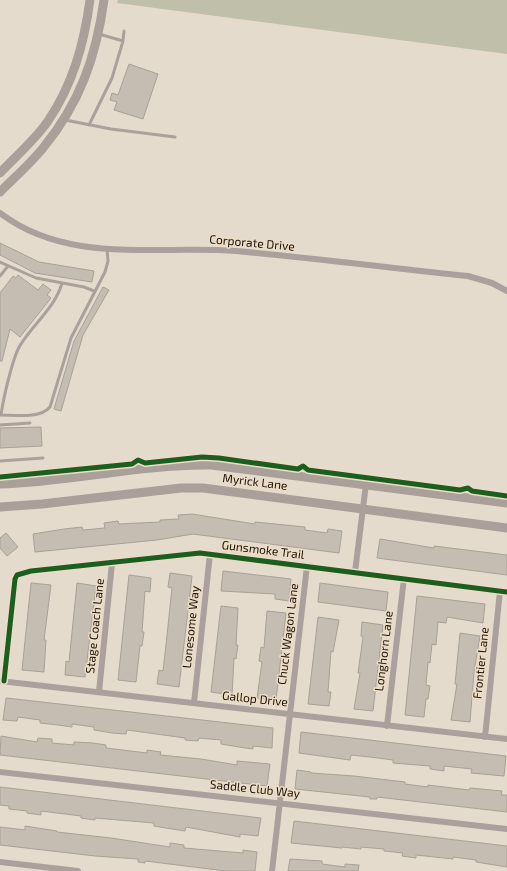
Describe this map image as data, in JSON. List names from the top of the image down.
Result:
{
  "streets": {
    "street": [
      "Corporate Drive",
      "Myrick Lane",
      "Gunsmoke Trail",
      "Stage Coach Lane",
      "Lonesome Way",
      "Chuck Wagon Lane",
      "Longhorn Lane",
      "Frontier Lane",
      "Gallop Drive",
      "Saddle Club Way"
    ]
  },
  "crossings": [
    ["Gunsmoke Trail", "Stage Coach Lane"],
    ["Gunsmoke Trail", "Lonesome Way"],
    ["Gunsmoke Trail", "Chuck Wagon Lane"],
    ["Gunsmoke Trail", "Longhorn Lane"],
    ["Gunsmoke Trail", "Frontier Lane"],
    ["Gunsmoke Trail", "Gallop Drive"],
    ["Stage Coach Lane", "Gallop Drive"],
    ["Lonesome Way", "Gallop Drive"],
    ["Chuck Wagon Lane", "Gallop Drive"],
    ["Chuck Wagon Lane", "Saddle Club Way"],
    ["Longhorn Lane", "Gallop Drive"],
    ["Frontier Lane", "Gallop Drive"]
  ]
}
